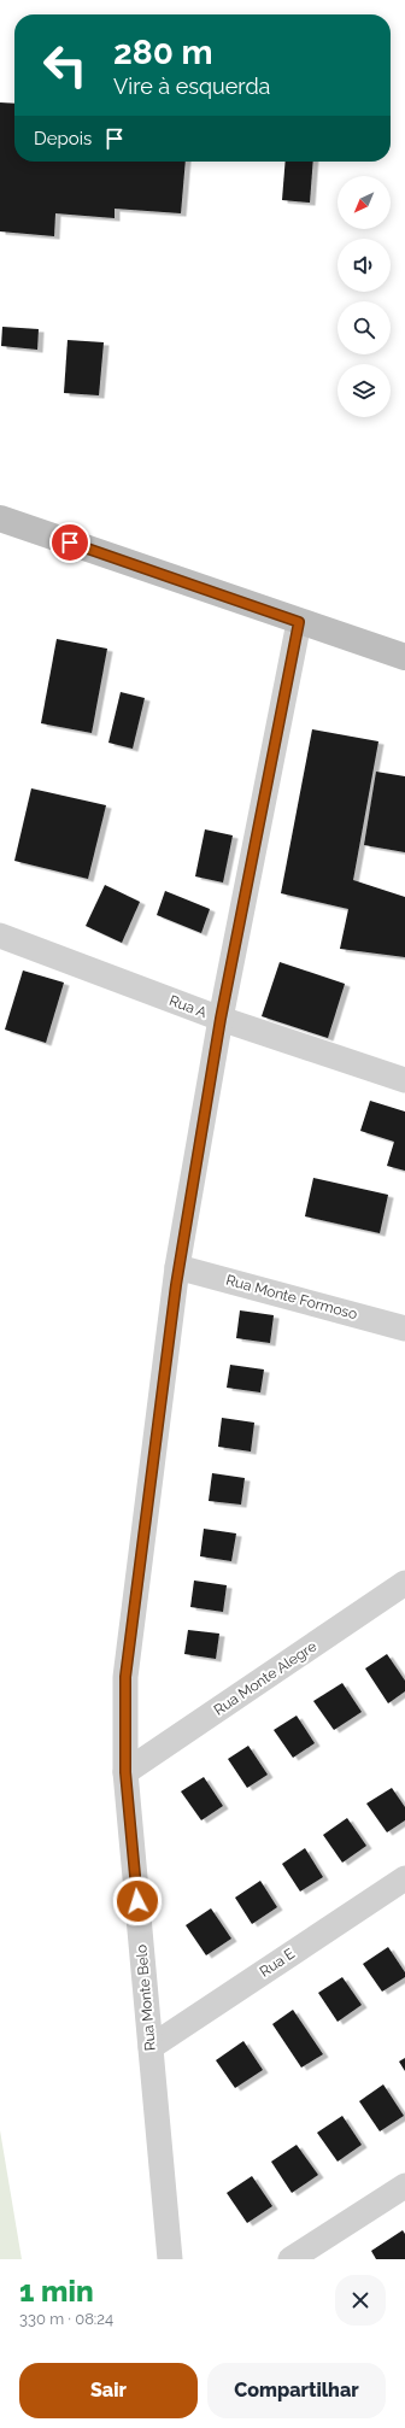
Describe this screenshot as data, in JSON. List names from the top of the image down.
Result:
{
  "streets": {
    "street": [
      "Rua A",
      "Rua Monte Formoso",
      "Rua Monte Alegre",
      "Rua E",
      "Rua Monte Belo"
    ]
  },
  "crossings": [
    ["Rua A", "Rua Monte Belo"],
    ["Rua Monte Formoso", "Rua Monte Belo"],
    ["Rua Monte Alegre", "Rua Monte Belo"],
    ["Rua E", "Rua Monte Belo"]
  ],
  "north": "bottom left",
  "page": {
    "turn": ["280 m", "Vire à esquerda"],
    "then": "Depois",
    "heading": ["1 min", "330 m · 08:24"],
    "buttons": ["Sair", "Compartilhar"]
  }
}
